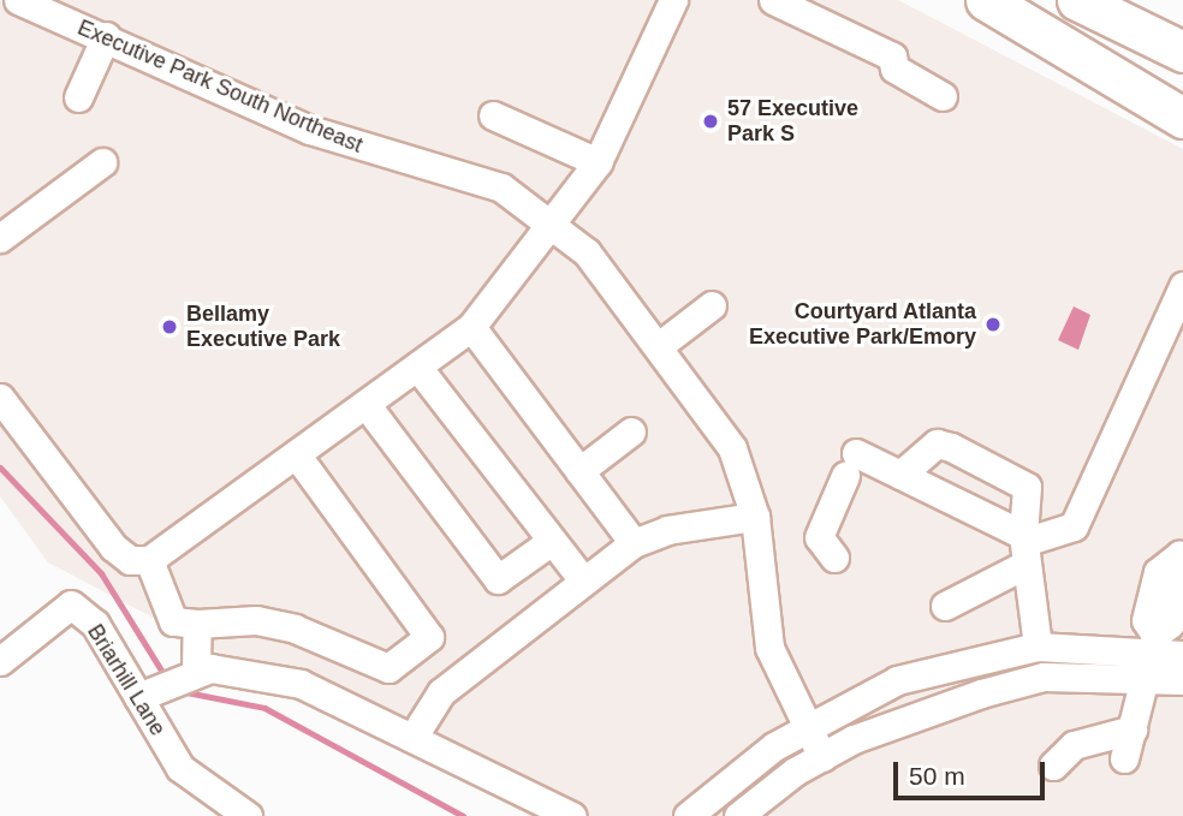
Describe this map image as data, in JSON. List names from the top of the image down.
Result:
{
  "streets": {
    "street": ["Executive Park South Northeast", "Briarhill Lane"]
  },
  "places": ["57 Executive Park S", "Courtyard Atlanta Executive Park/Emory", "Bellamy Executive Park"],
  "scale_bar": "50 m"
}
